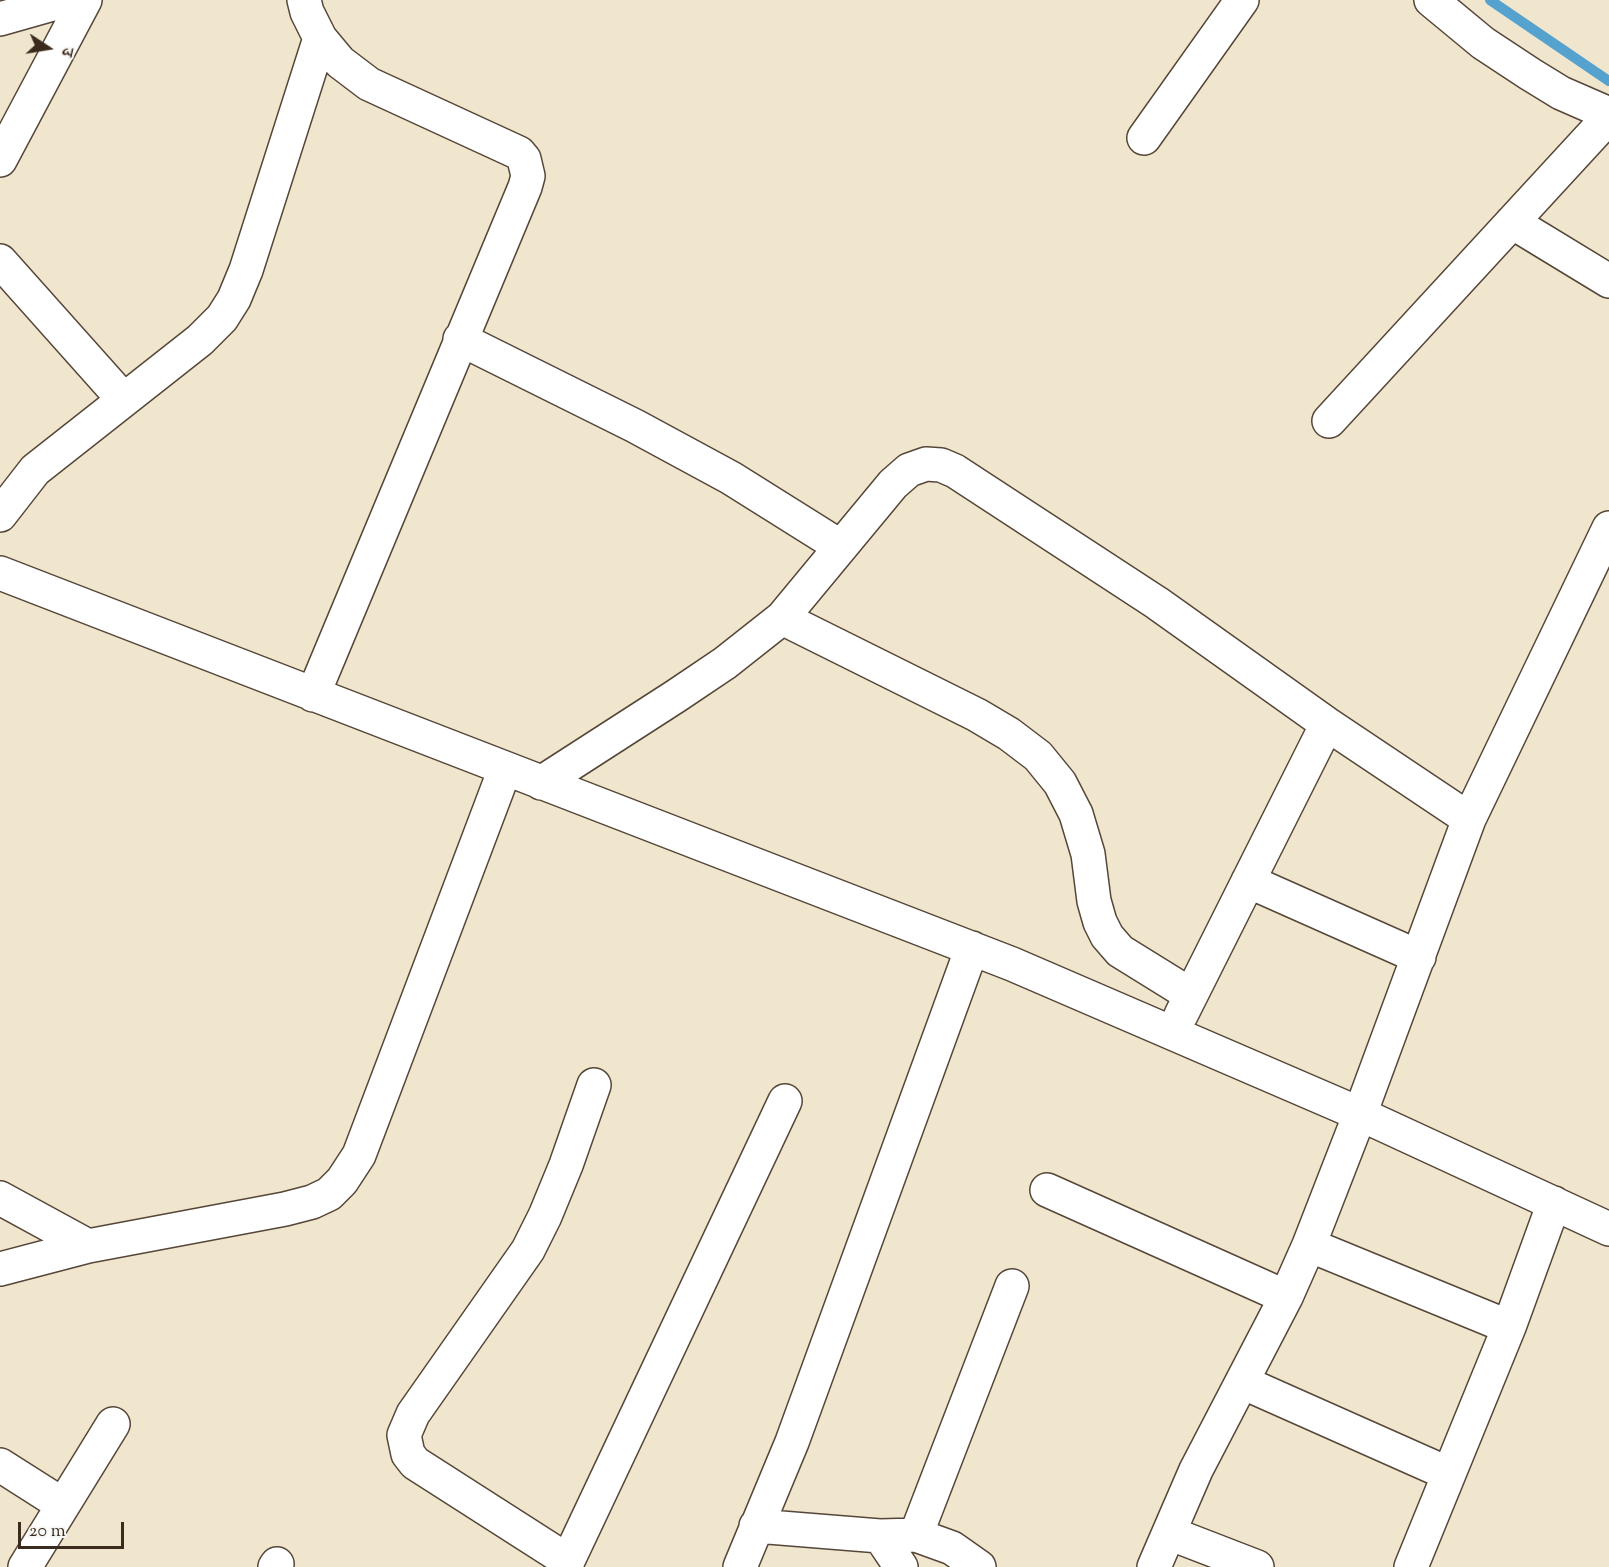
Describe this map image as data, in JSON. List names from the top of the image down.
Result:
{
  "scale_bar": "20 m",
  "north": "right"
}
